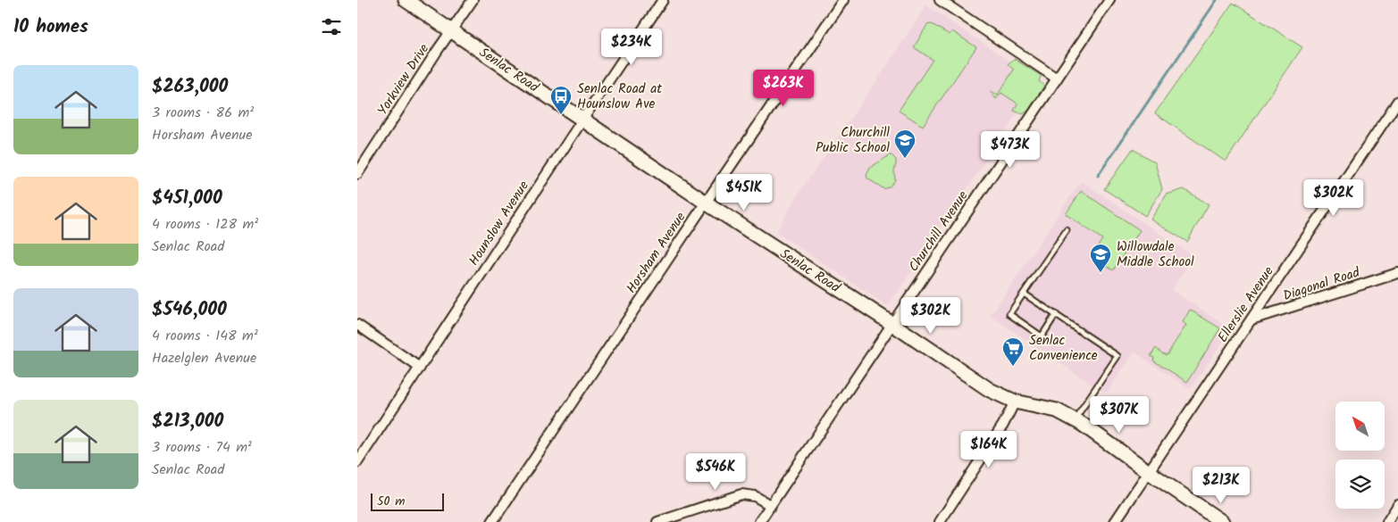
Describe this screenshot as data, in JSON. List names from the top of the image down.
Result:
{
  "streets": {
    "street": [
      "Senlac Road",
      "Yorkview Drive",
      "Hounslow Avenue",
      "Churchill Avenue",
      "Horsham Avenue",
      "Diagonal Road",
      "Ellerslie Avenue"
    ]
  },
  "crossings": [
    ["Senlac Road", "Yorkview Drive"],
    ["Senlac Road", "Hounslow Avenue"],
    ["Senlac Road", "Churchill Avenue"],
    ["Senlac Road", "Horsham Avenue"],
    ["Senlac Road", "Ellerslie Avenue"],
    ["Diagonal Road", "Ellerslie Avenue"]
  ],
  "places": {
    "bus stop": ["Senlac Road at Hounslow Ave"],
    "school or university": ["Churchill Public School", "Willowdale Middle School"],
    "supermarket": ["Senlac Convenience"]
  },
  "scale_bar": "50 m",
  "north": "top left",
  "page": {
    "heading": "10 homes",
    "price": [
      "$234K",
      "$263K",
      "$473K",
      "$451K",
      "$302K",
      "$302K",
      "$307K",
      "$164K",
      "$546K",
      "$213K"
    ],
    "list": [
      {
        "name": "$263,000",
        "note": "3 rooms · 86 m² · Horsham Avenue"
      },
      {
        "name": "$451,000",
        "note": "4 rooms · 128 m² · Senlac Road"
      },
      {
        "name": "$546,000",
        "note": "4 rooms · 148 m² · Hazelglen Avenue"
      },
      {
        "name": "$213,000",
        "note": "3 rooms · 74 m² · Senlac Road"
      }
    ],
    "scale": "50 m"
  }
}
